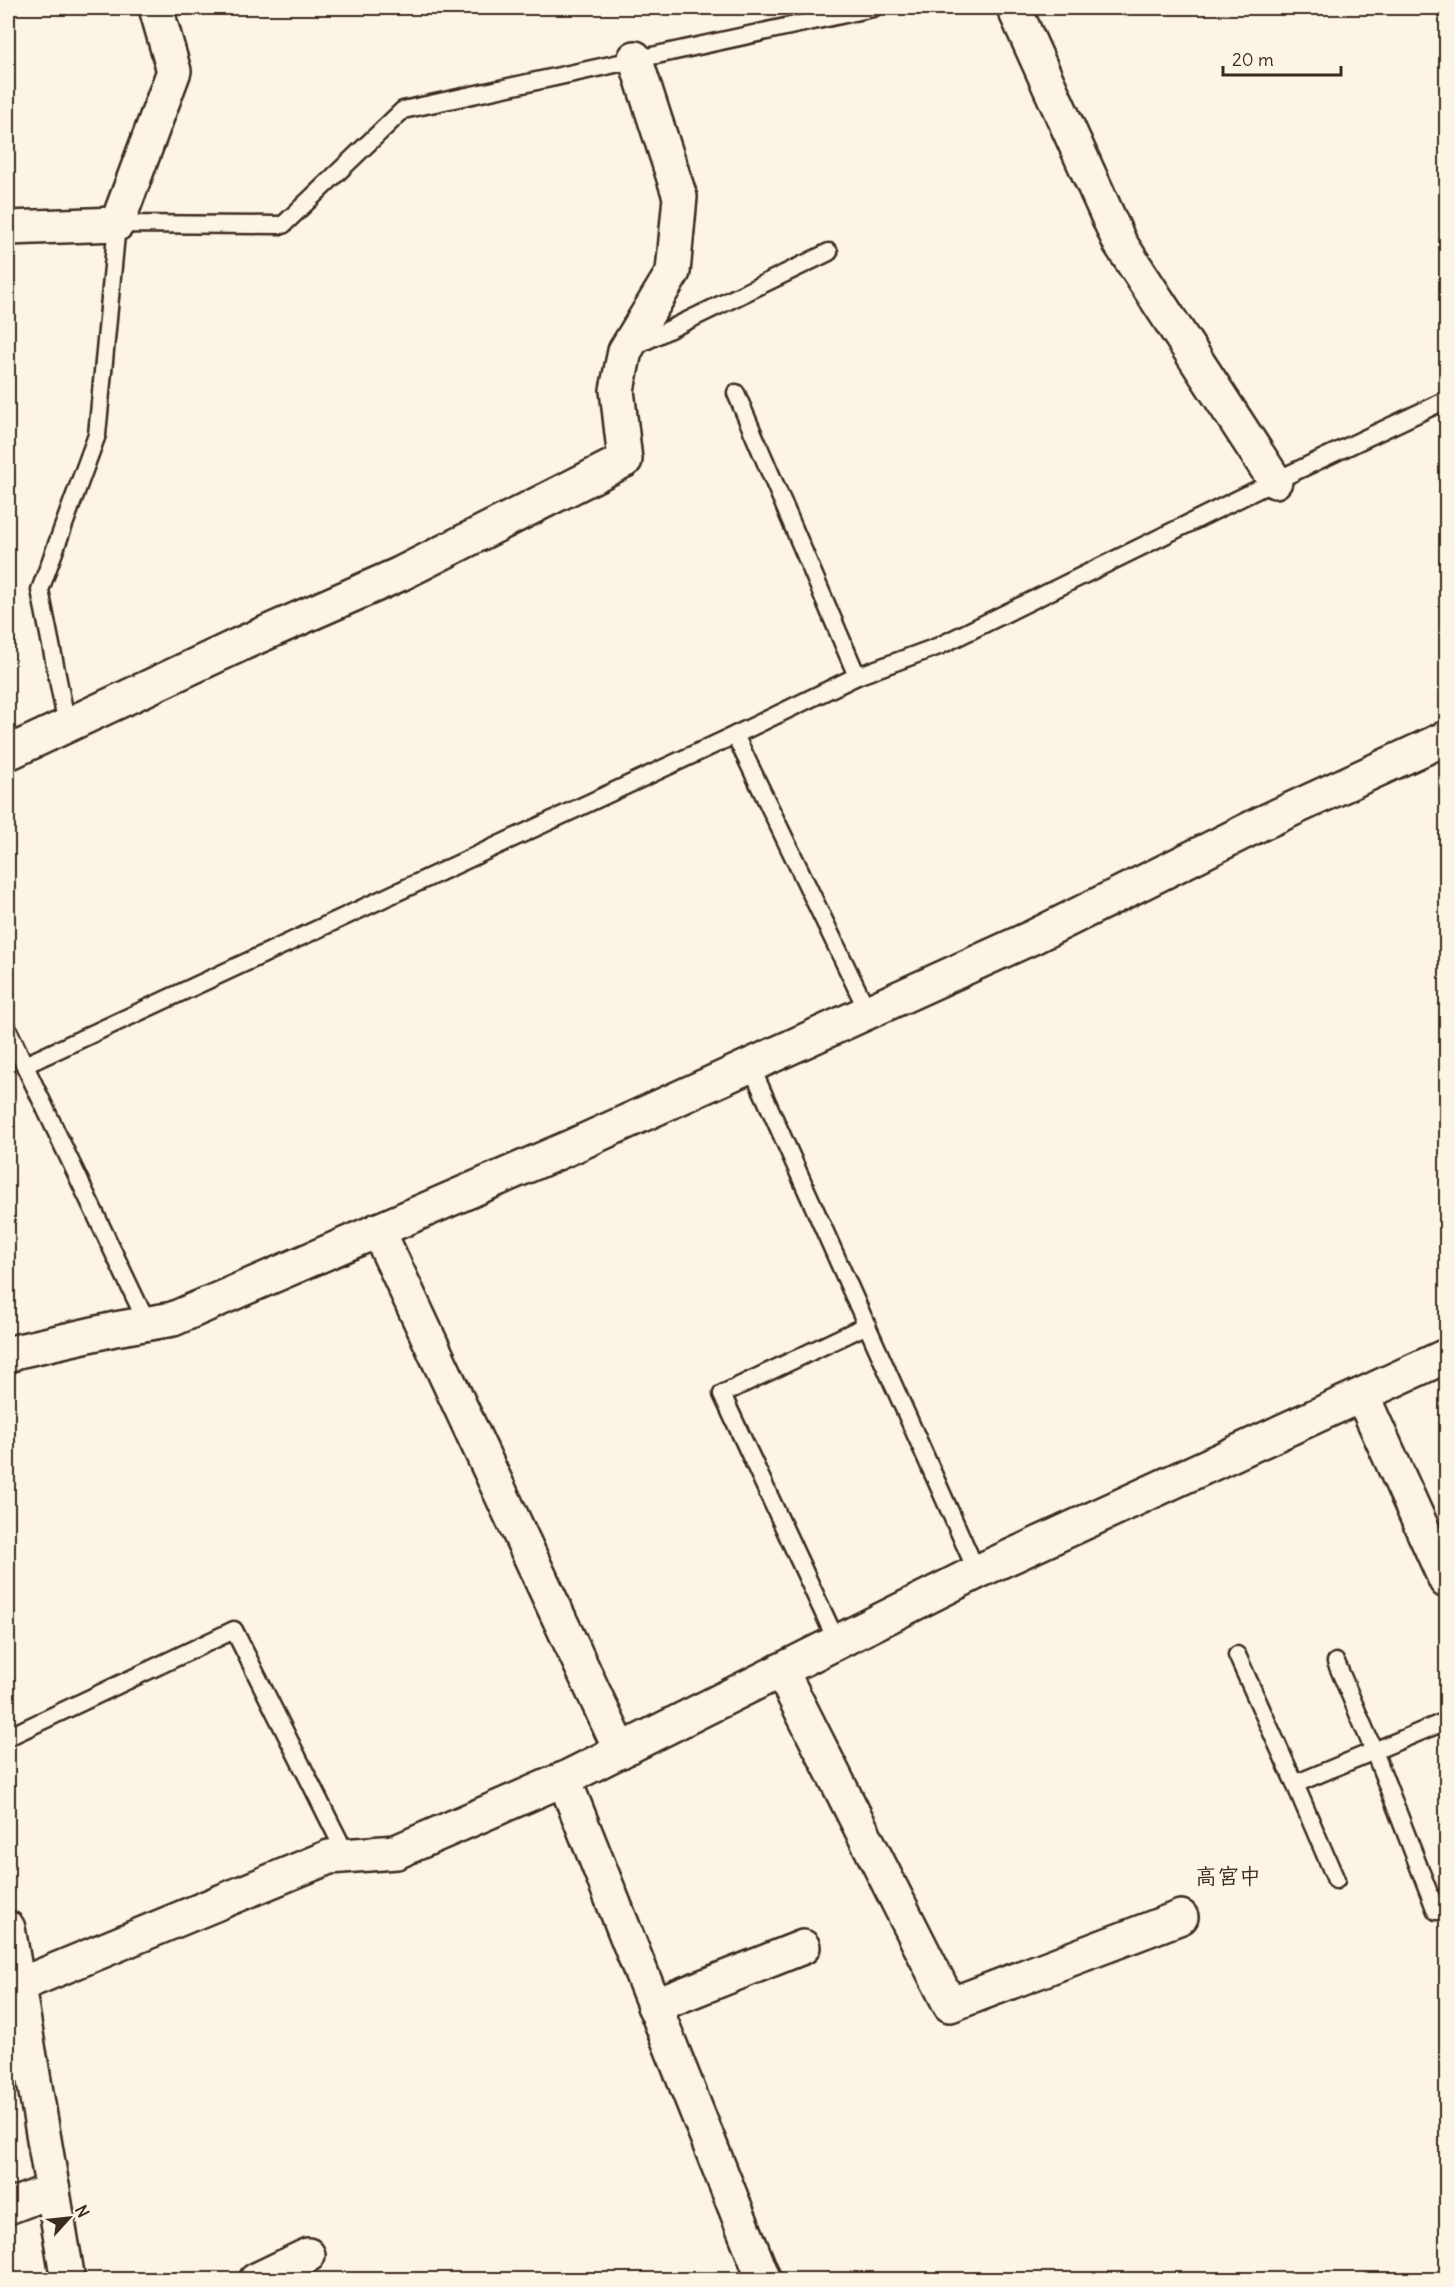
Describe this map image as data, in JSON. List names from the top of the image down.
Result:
{
  "districts": ["高宮中"],
  "scale_bar": "20 m",
  "north": "top right"
}
